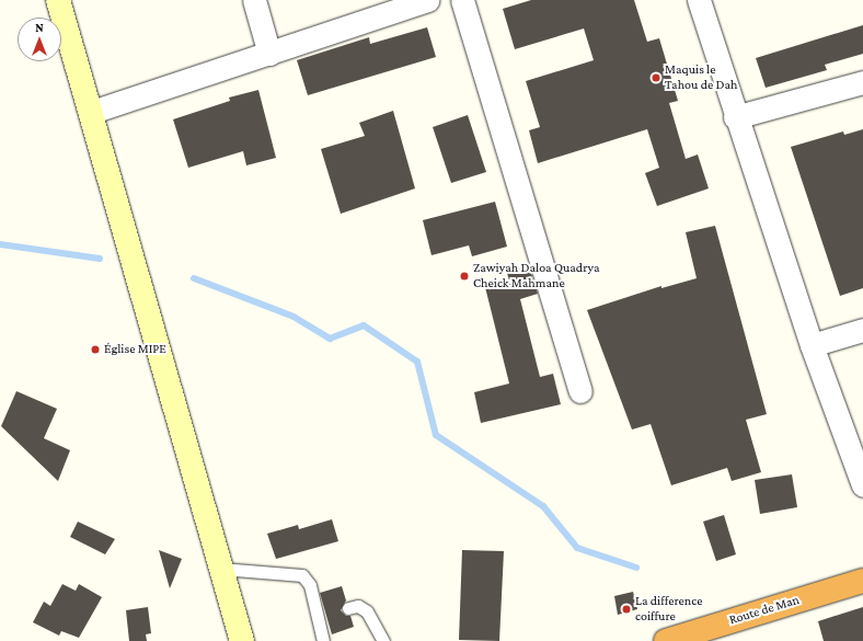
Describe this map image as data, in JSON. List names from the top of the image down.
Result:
{
  "streets": {
    "highway": ["Route de Man"]
  },
  "places": [
    "Maquis le Tahou de Dah",
    "Zawiyah Daloa Quadrya Cheick Mahmane",
    "Église MIPE",
    "La difference coiffure"
  ],
  "north": "top"
}
